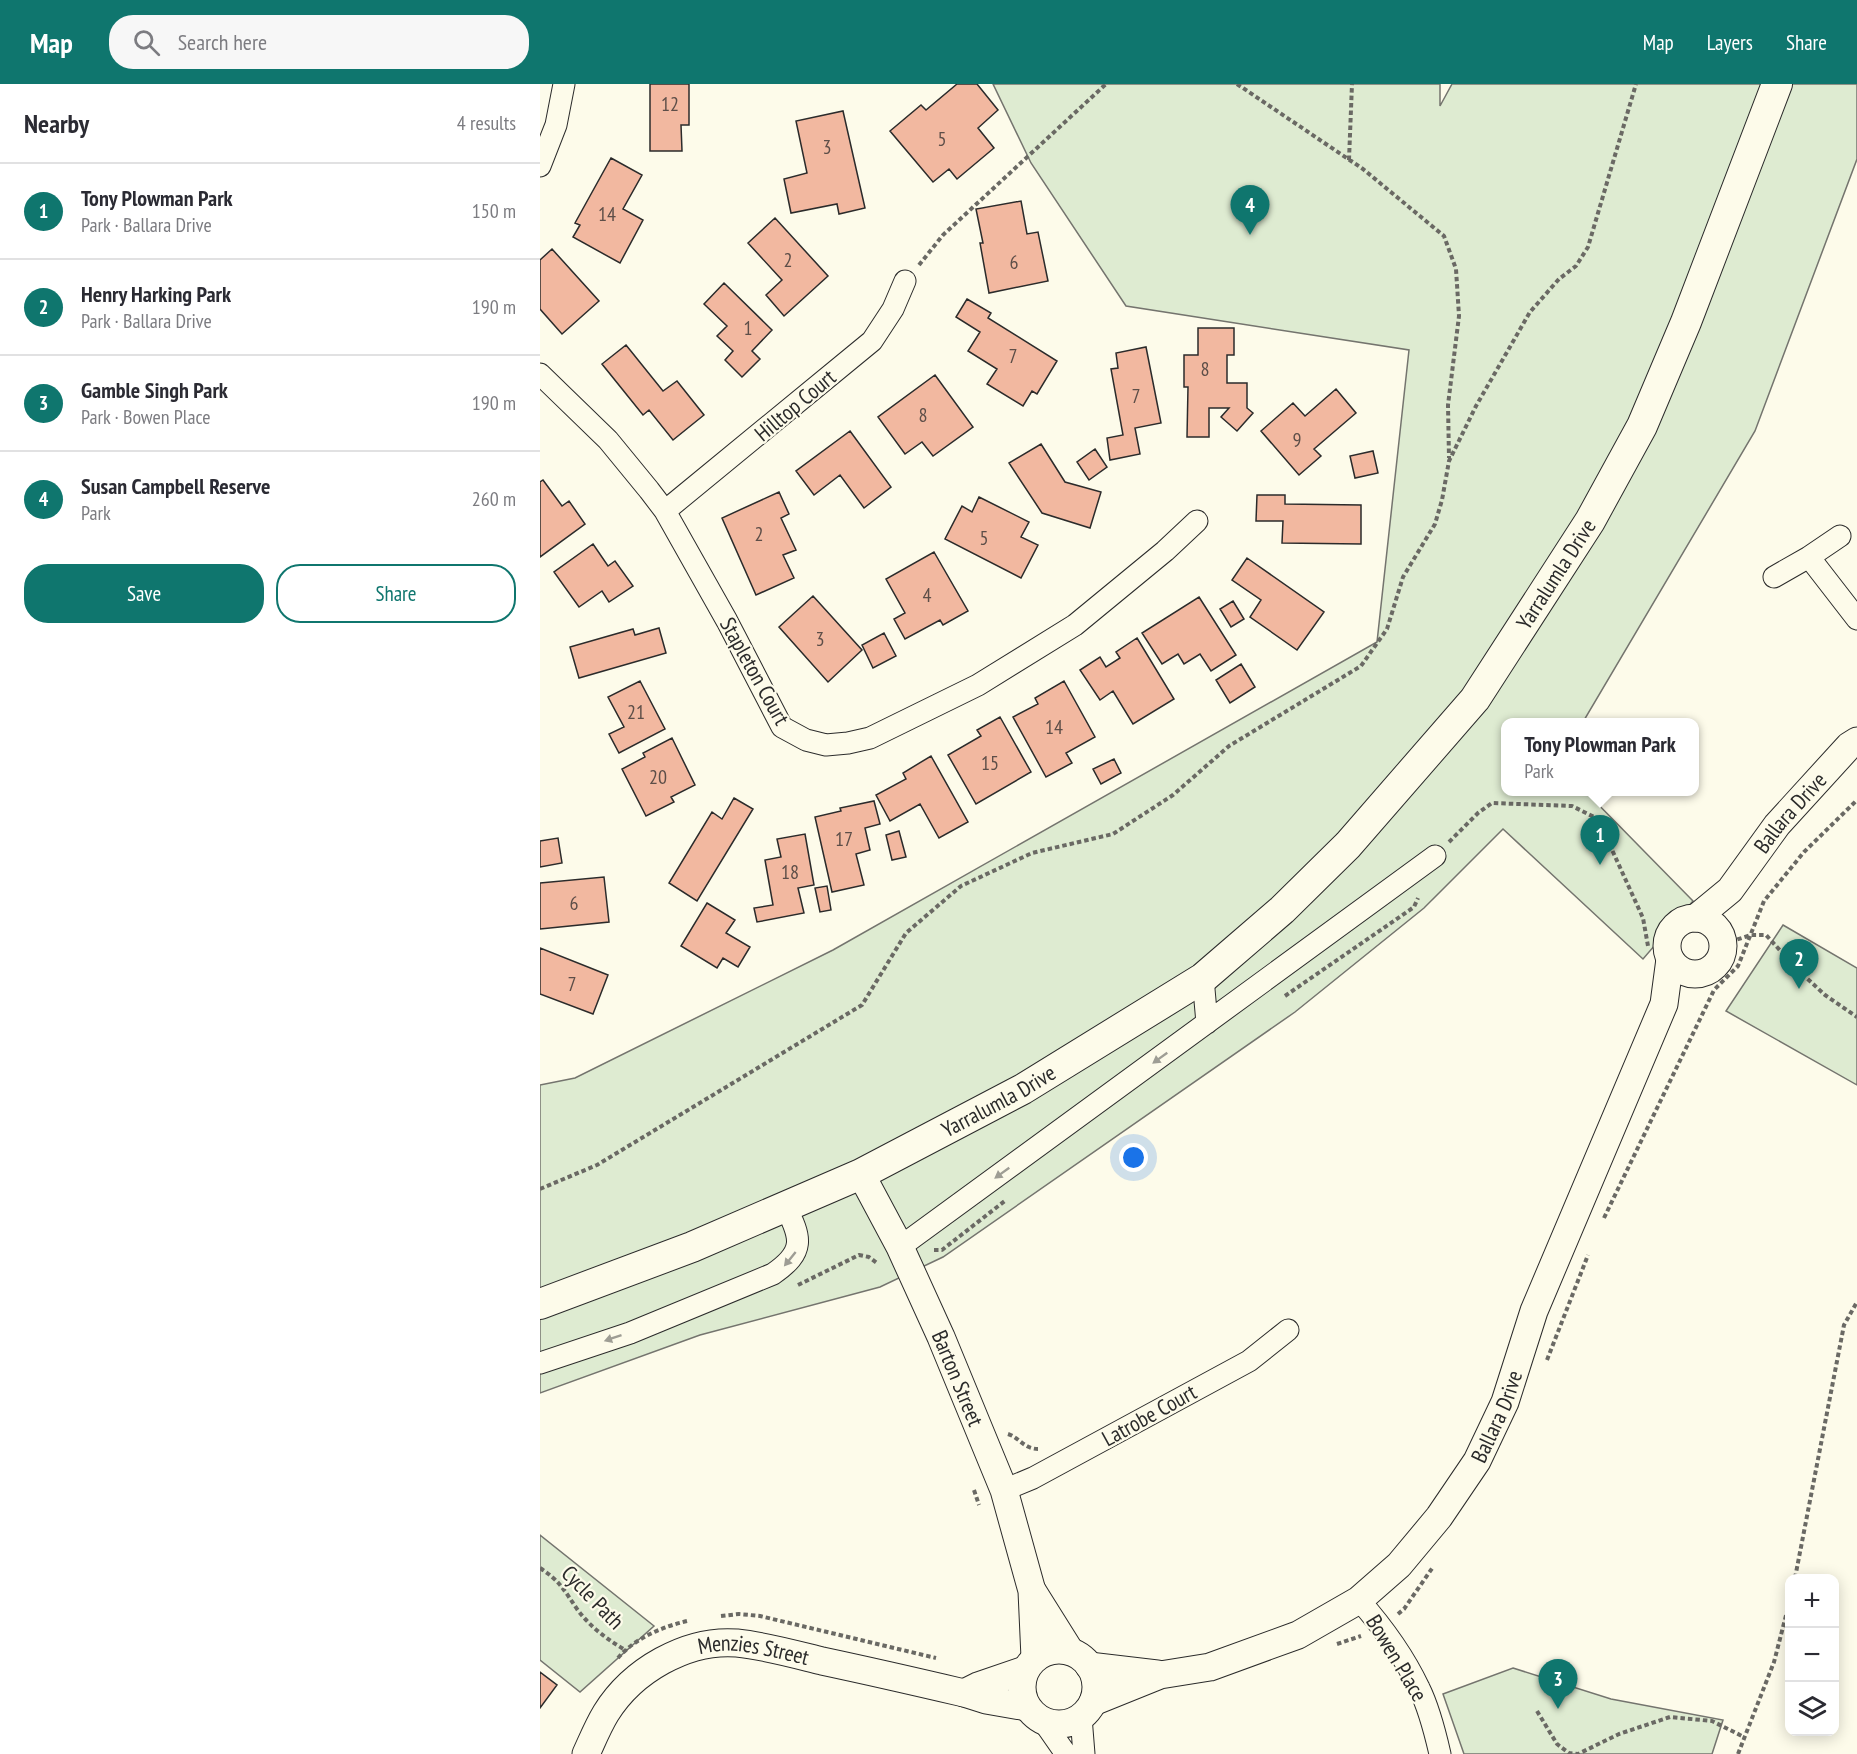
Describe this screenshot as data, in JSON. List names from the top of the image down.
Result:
{
  "streets": {
    "main road": ["Yarralumla Drive"],
    "street": [
      "Hilltop Court",
      "Stapleton Court",
      "Ballara Drive",
      "Barton Street",
      "Latrobe Court",
      "Menzies Street",
      "Bowen Place"
    ],
    "path": ["Cycle Path"]
  },
  "crossings": [
    ["Hilltop Court", "Stapleton Court"],
    ["Yarralumla Drive", "Barton Street"],
    ["Ballara Drive", "Barton Street"],
    ["Ballara Drive", "Menzies Street"],
    ["Ballara Drive", "Bowen Place"],
    ["Barton Street", "Latrobe Court"],
    ["Barton Street", "Menzies Street"],
    ["Cycle Path", "Menzies Street"]
  ],
  "house_numbers": [
    "12",
    "5",
    "3",
    "14",
    "2",
    "6",
    "1",
    "7",
    "8",
    "7",
    "8",
    "9",
    "2",
    "5",
    "4",
    "3",
    "21",
    "14",
    "15",
    "20",
    "17",
    "18",
    "6",
    "7"
  ],
  "page": {
    "header": "Map",
    "search": "Search here",
    "nav": ["Map", "Layers", "Share"],
    "heading": ["Nearby", "4 results"],
    "list": [
      {
        "mark": "1",
        "name": "Tony Plowman Park",
        "note": "Park · Ballara Drive",
        "value": "150 m"
      },
      {
        "mark": "2",
        "name": "Henry Harking Park",
        "note": "Park · Ballara Drive",
        "value": "190 m"
      },
      {
        "mark": "3",
        "name": "Gamble Singh Park",
        "note": "Park · Bowen Place",
        "value": "190 m"
      },
      {
        "mark": "4",
        "name": "Susan Campbell Reserve",
        "note": "Park",
        "value": "260 m"
      }
    ],
    "pins": [
      "4",
      "1",
      "2",
      "3"
    ],
    "buttons": ["Save", "Share"],
    "popup": ["Tony Plowman Park", "Park"],
    "map_buttons": ["+", "−"]
  }
}
